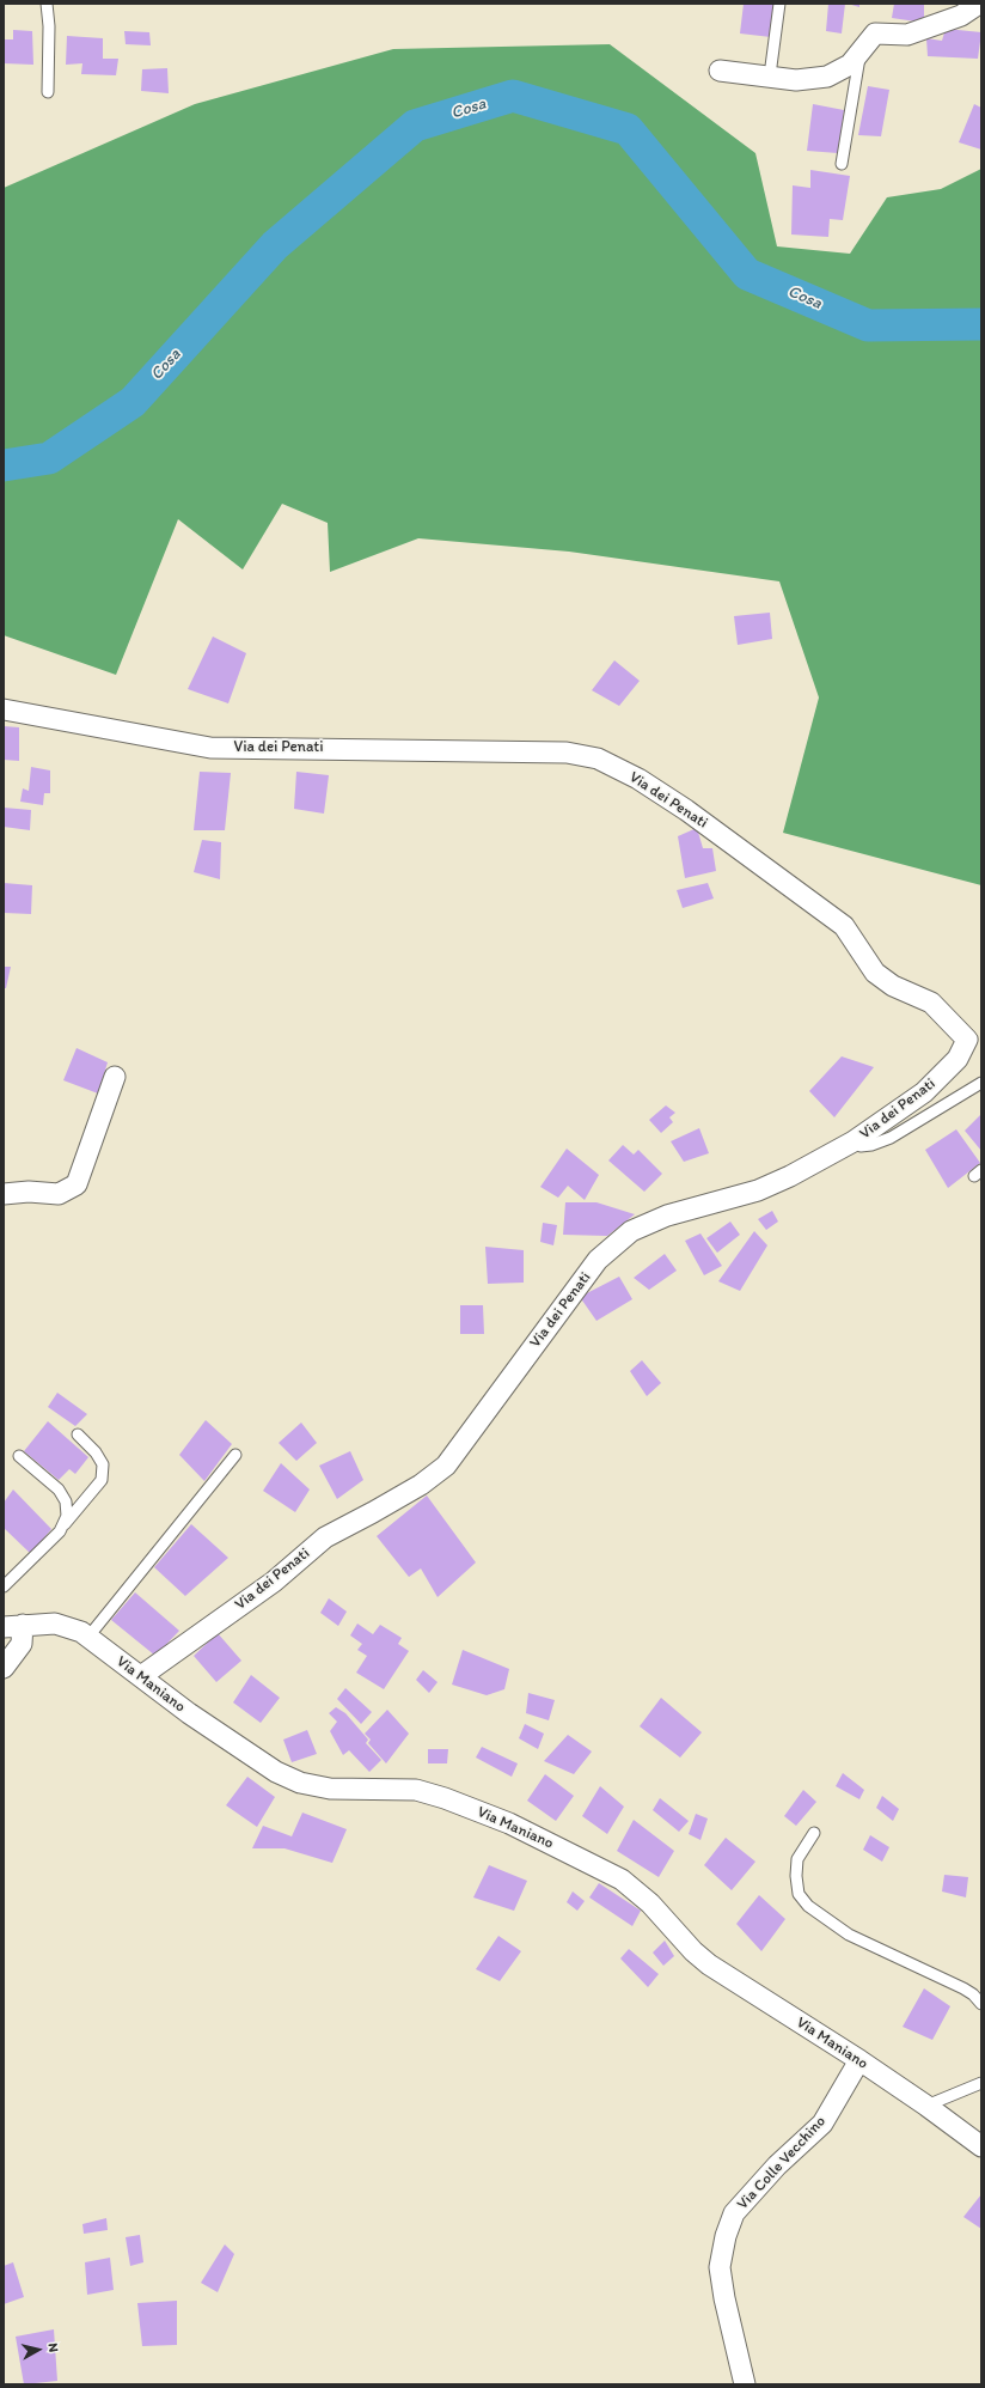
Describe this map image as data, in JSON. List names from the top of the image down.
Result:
{
  "streets": {
    "street": ["Via dei Penati", "Via Maniano", "Via Colle Vecchino"]
  },
  "crossings": [
    ["Via dei Penati", "Via Maniano"],
    ["Via Maniano", "Via Colle Vecchino"]
  ],
  "water": ["Cosa"],
  "north": "right"
}
